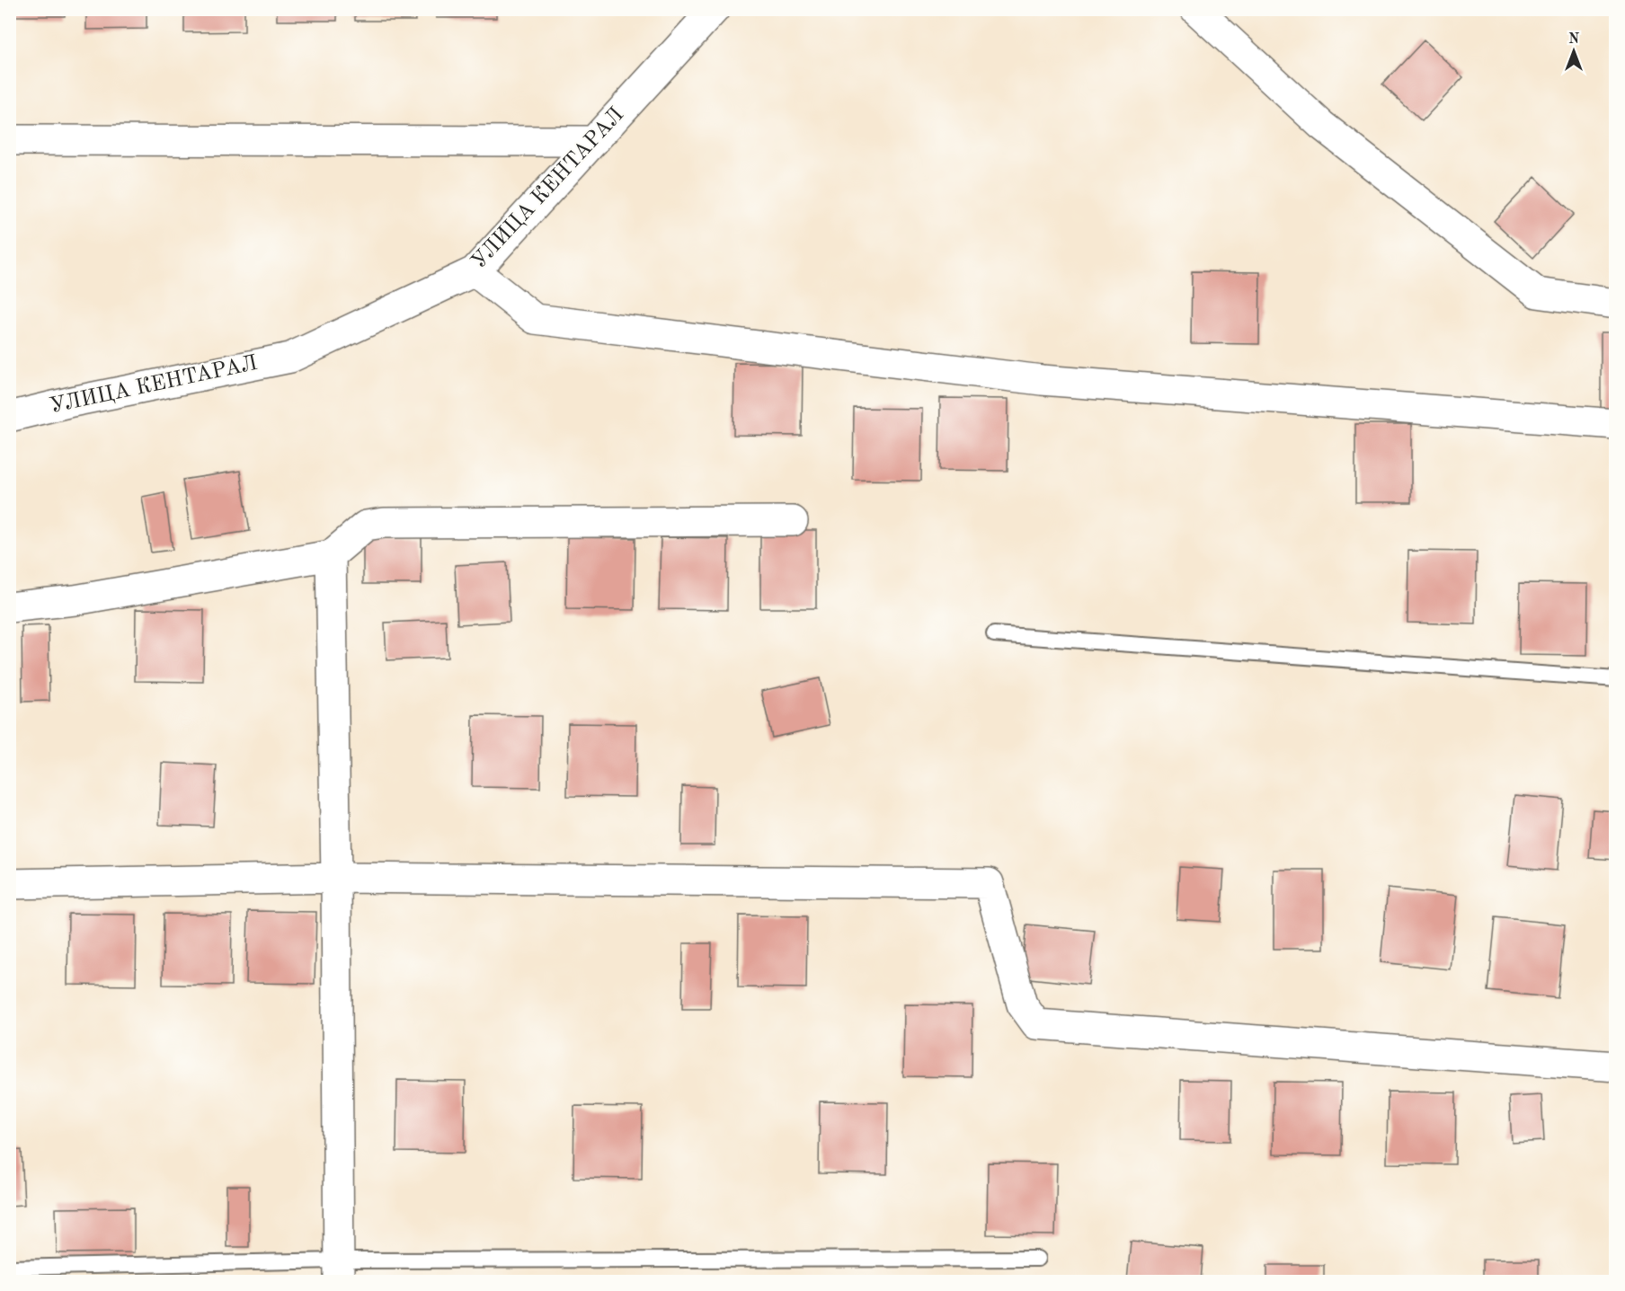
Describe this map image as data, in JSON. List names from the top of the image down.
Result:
{
  "streets": {
    "street": ["УЛИЦА КЕНТАРАЛ"]
  },
  "north": "top"
}
